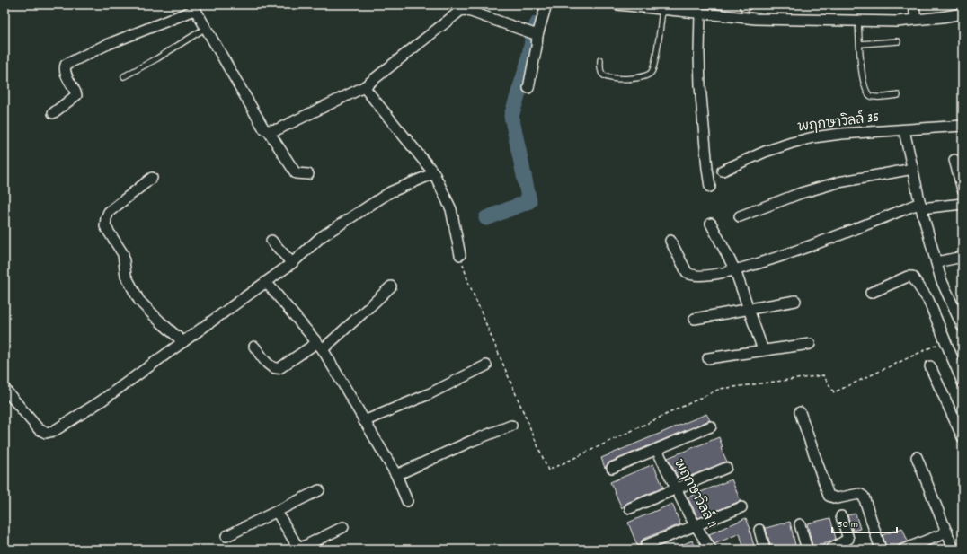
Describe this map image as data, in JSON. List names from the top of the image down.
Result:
{
  "streets": {
    "street": ["พฤกษาวิลล์ 35", "พฤกษาวิลล์ 11"]
  },
  "scale_bar": "50 m"
}
